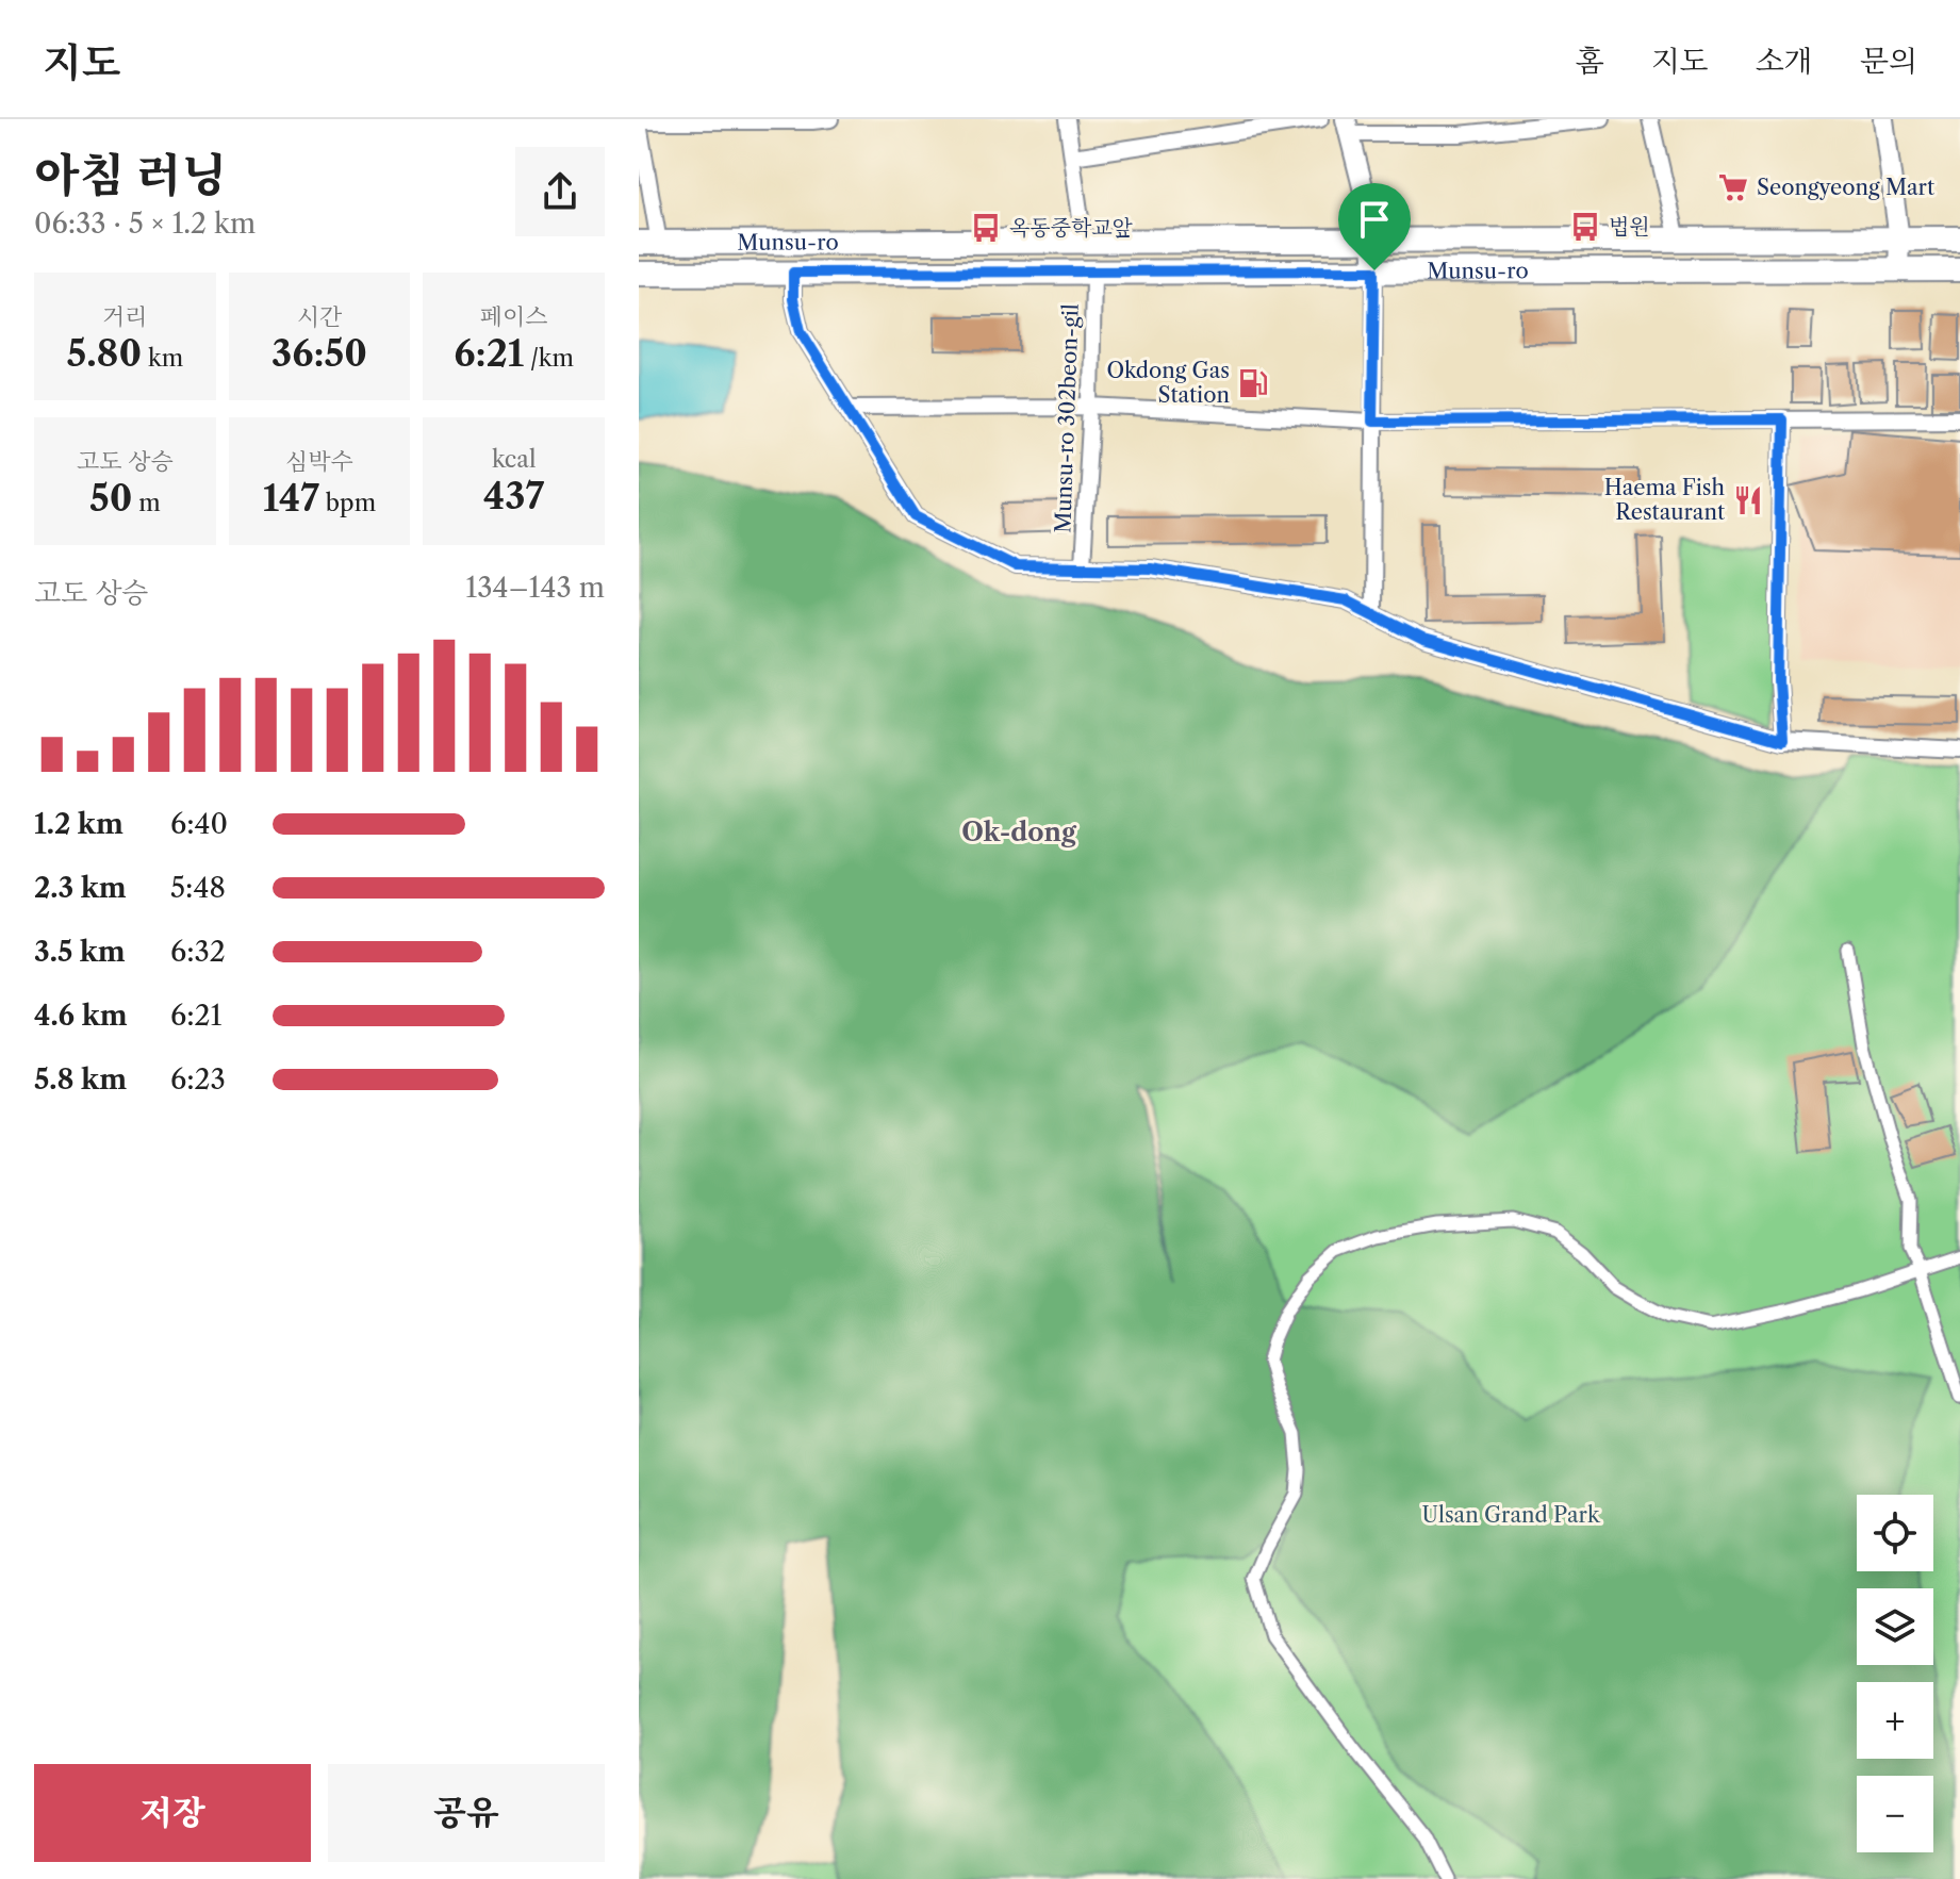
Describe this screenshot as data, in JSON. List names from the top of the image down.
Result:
{
  "streets": {
    "main road": ["Munsu-ro"],
    "street": ["Munsu-ro 302beon-gil"]
  },
  "crossings": [
    ["Munsu-ro", "Munsu-ro 302beon-gil"]
  ],
  "districts": ["Ok-dong"],
  "parks": ["Ulsan Grand Park"],
  "places": {
    "supermarket": ["Seongyeong Mart"],
    "bus stop": ["법원", "옥동중학교앞"],
    "fuel station": ["Okdong Gas Station"],
    "restaurant": ["Haema Fish Restaurant"]
  },
  "page": {
    "header": "지도",
    "nav": [
      "홈",
      "지도",
      "소개",
      "문의"
    ],
    "heading": ["아침 러닝", "06:33 · 5 × 1.2 km"],
    "stats": [
      ["거리", "5.80 km"],
      ["시간", "36:50"],
      ["페이스", "6:21 /km"],
      ["고도 상승", "50 m"],
      ["심박수", "147 bpm"],
      ["kcal", "437"]
    ],
    "chart": ["고도 상승", "134–143 m"],
    "list": [
      {
        "name": "1.2 km",
        "note": "6:40"
      },
      {
        "name": "2.3 km",
        "note": "5:48"
      },
      {
        "name": "3.5 km",
        "note": "6:32"
      },
      {
        "name": "4.6 km",
        "note": "6:21"
      },
      {
        "name": "5.8 km",
        "note": "6:23"
      }
    ],
    "map_buttons": ["+", "−"],
    "buttons": ["저장", "공유"]
  }
}
